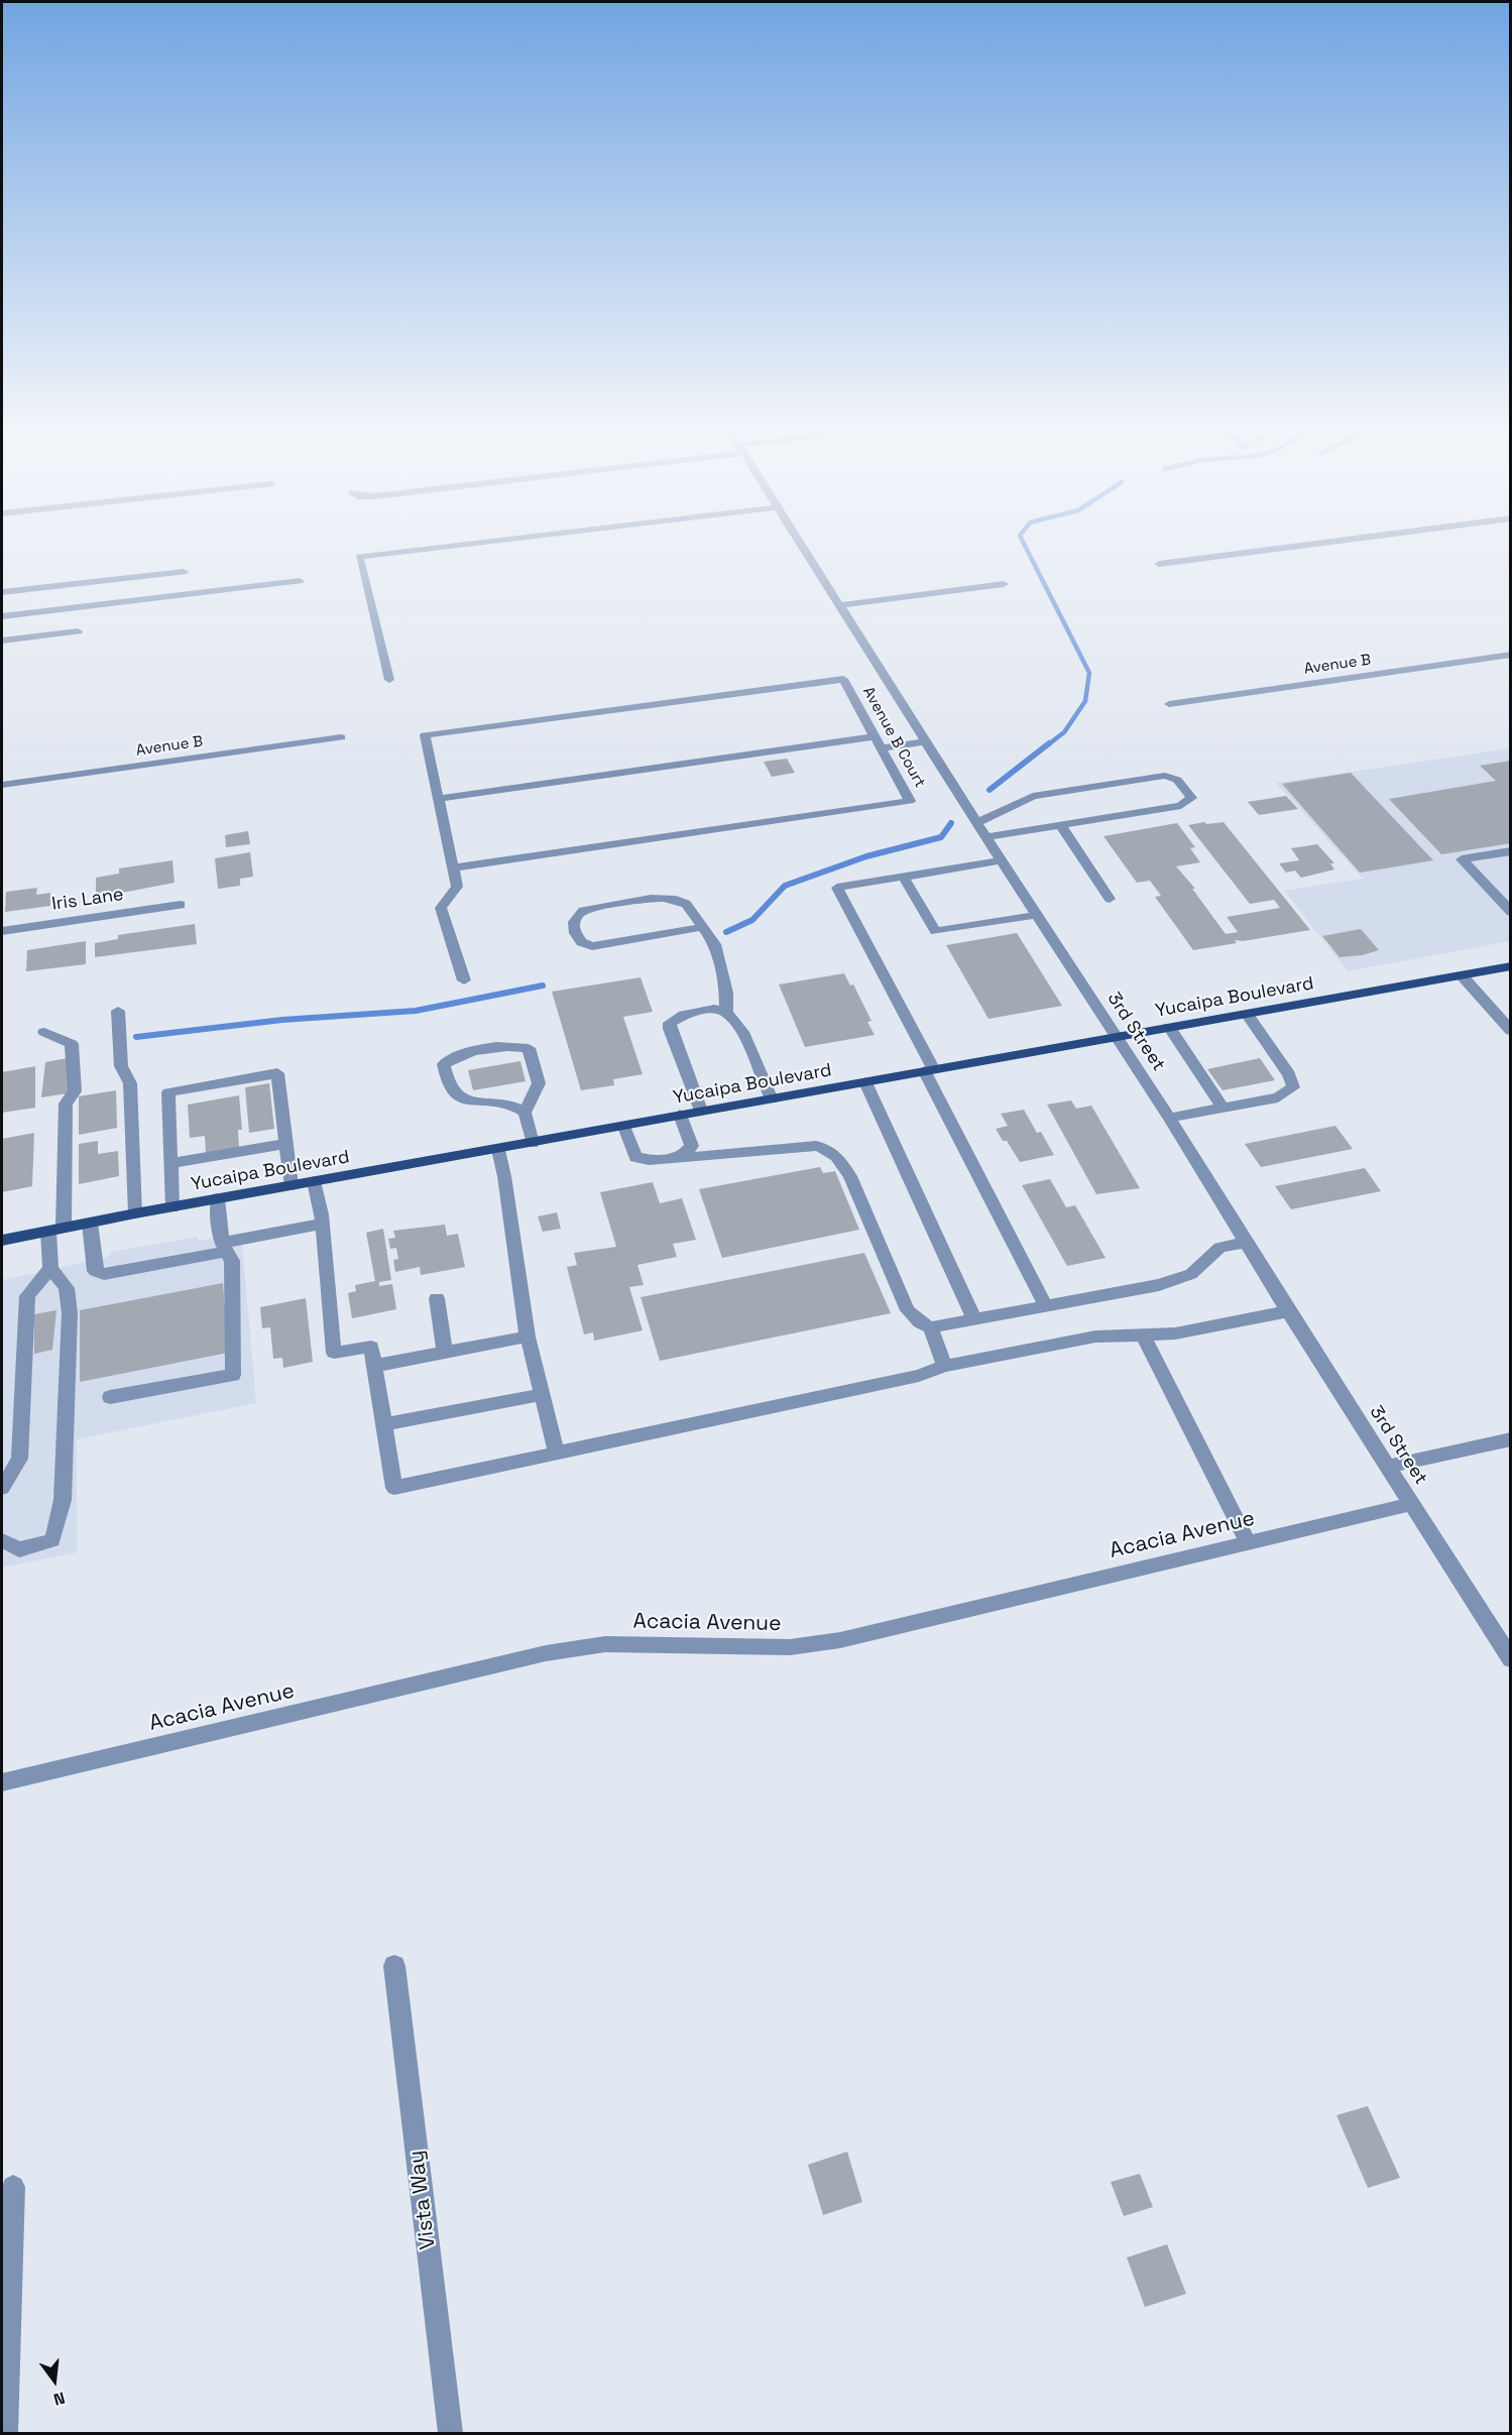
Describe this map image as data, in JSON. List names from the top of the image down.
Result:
{
  "streets": {
    "main road": ["Yucaipa Boulevard"],
    "street": [
      "Avenue B",
      "Avenue B Court",
      "Iris Lane",
      "3rd Street",
      "Acacia Avenue",
      "Vista Way"
    ]
  },
  "crossings": [
    ["Yucaipa Boulevard", "3rd Street"],
    ["3rd Street", "Acacia Avenue"]
  ],
  "north": "bottom"
}
